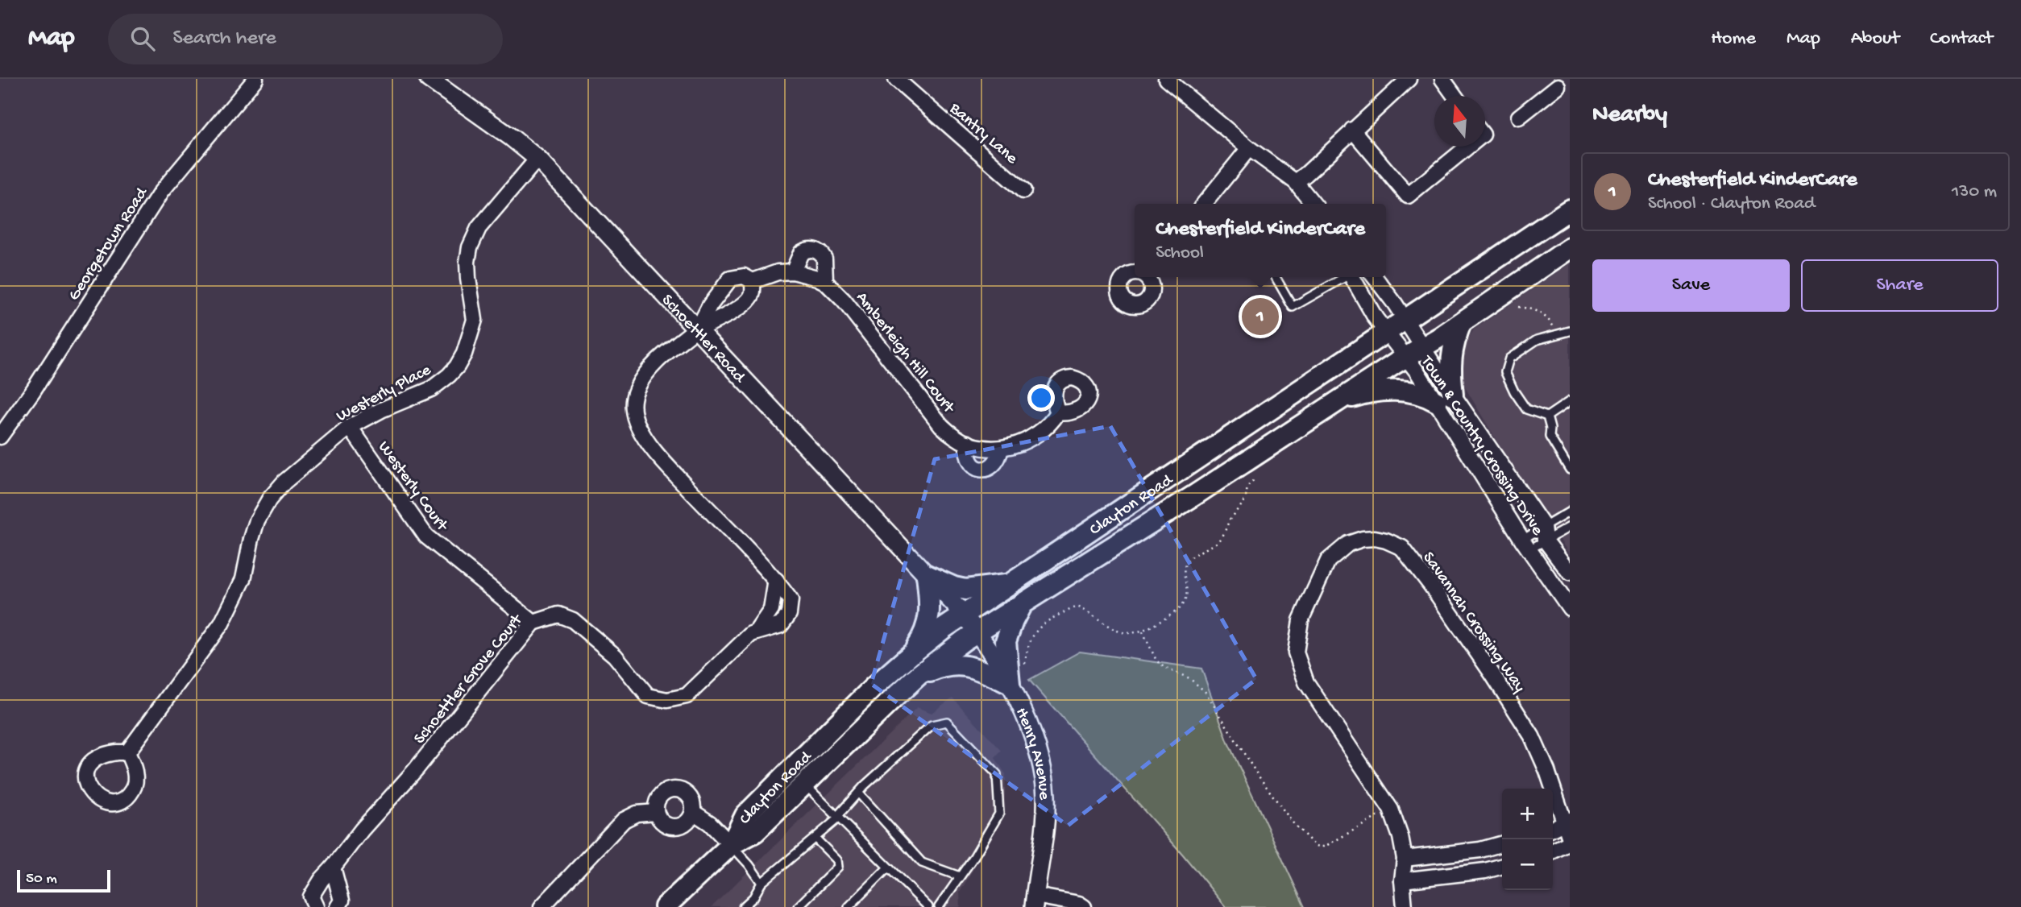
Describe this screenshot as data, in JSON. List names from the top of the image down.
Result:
{
  "streets": {
    "main road": ["Clayton Road"],
    "street": [
      "Bantry Lane",
      "Georgetown Road",
      "Schoettler Road",
      "Amberleigh Hill Court",
      "Westerly Place",
      "Town & Country Crossing Drive",
      "Westerly Court",
      "Savannah Crossing Way",
      "Schoettler Grove Court",
      "Henry Avenue"
    ]
  },
  "crossings": [
    ["Schoettler Road", "Amberleigh Hill Court"],
    ["Schoettler Road", "Westerly Place"],
    ["Schoettler Road", "Clayton Road"],
    ["Schoettler Road", "Schoettler Grove Court"],
    ["Schoettler Road", "Henry Avenue"],
    ["Amberleigh Hill Court", "Schoettler Grove Court"],
    ["Westerly Place", "Westerly Court"],
    ["Town & Country Crossing Drive", "Clayton Road"],
    ["Westerly Court", "Schoettler Grove Court"],
    ["Clayton Road", "Henry Avenue"]
  ],
  "scale_bar": "50 m",
  "north": "top",
  "page": {
    "header": "Map",
    "search": "Search here",
    "nav": [
      "Home",
      "Map",
      "About",
      "Contact"
    ],
    "heading": "Nearby",
    "list": [
      {
        "mark": "1",
        "name": "Chesterfield KinderCare",
        "note": "School · Clayton Road",
        "value": "130 m"
      }
    ],
    "popup": ["Chesterfield KinderCare", "School"],
    "buttons": ["Save", "Share"],
    "pins": "1",
    "map_buttons": ["+", "−"],
    "scale": "50 m"
  }
}
